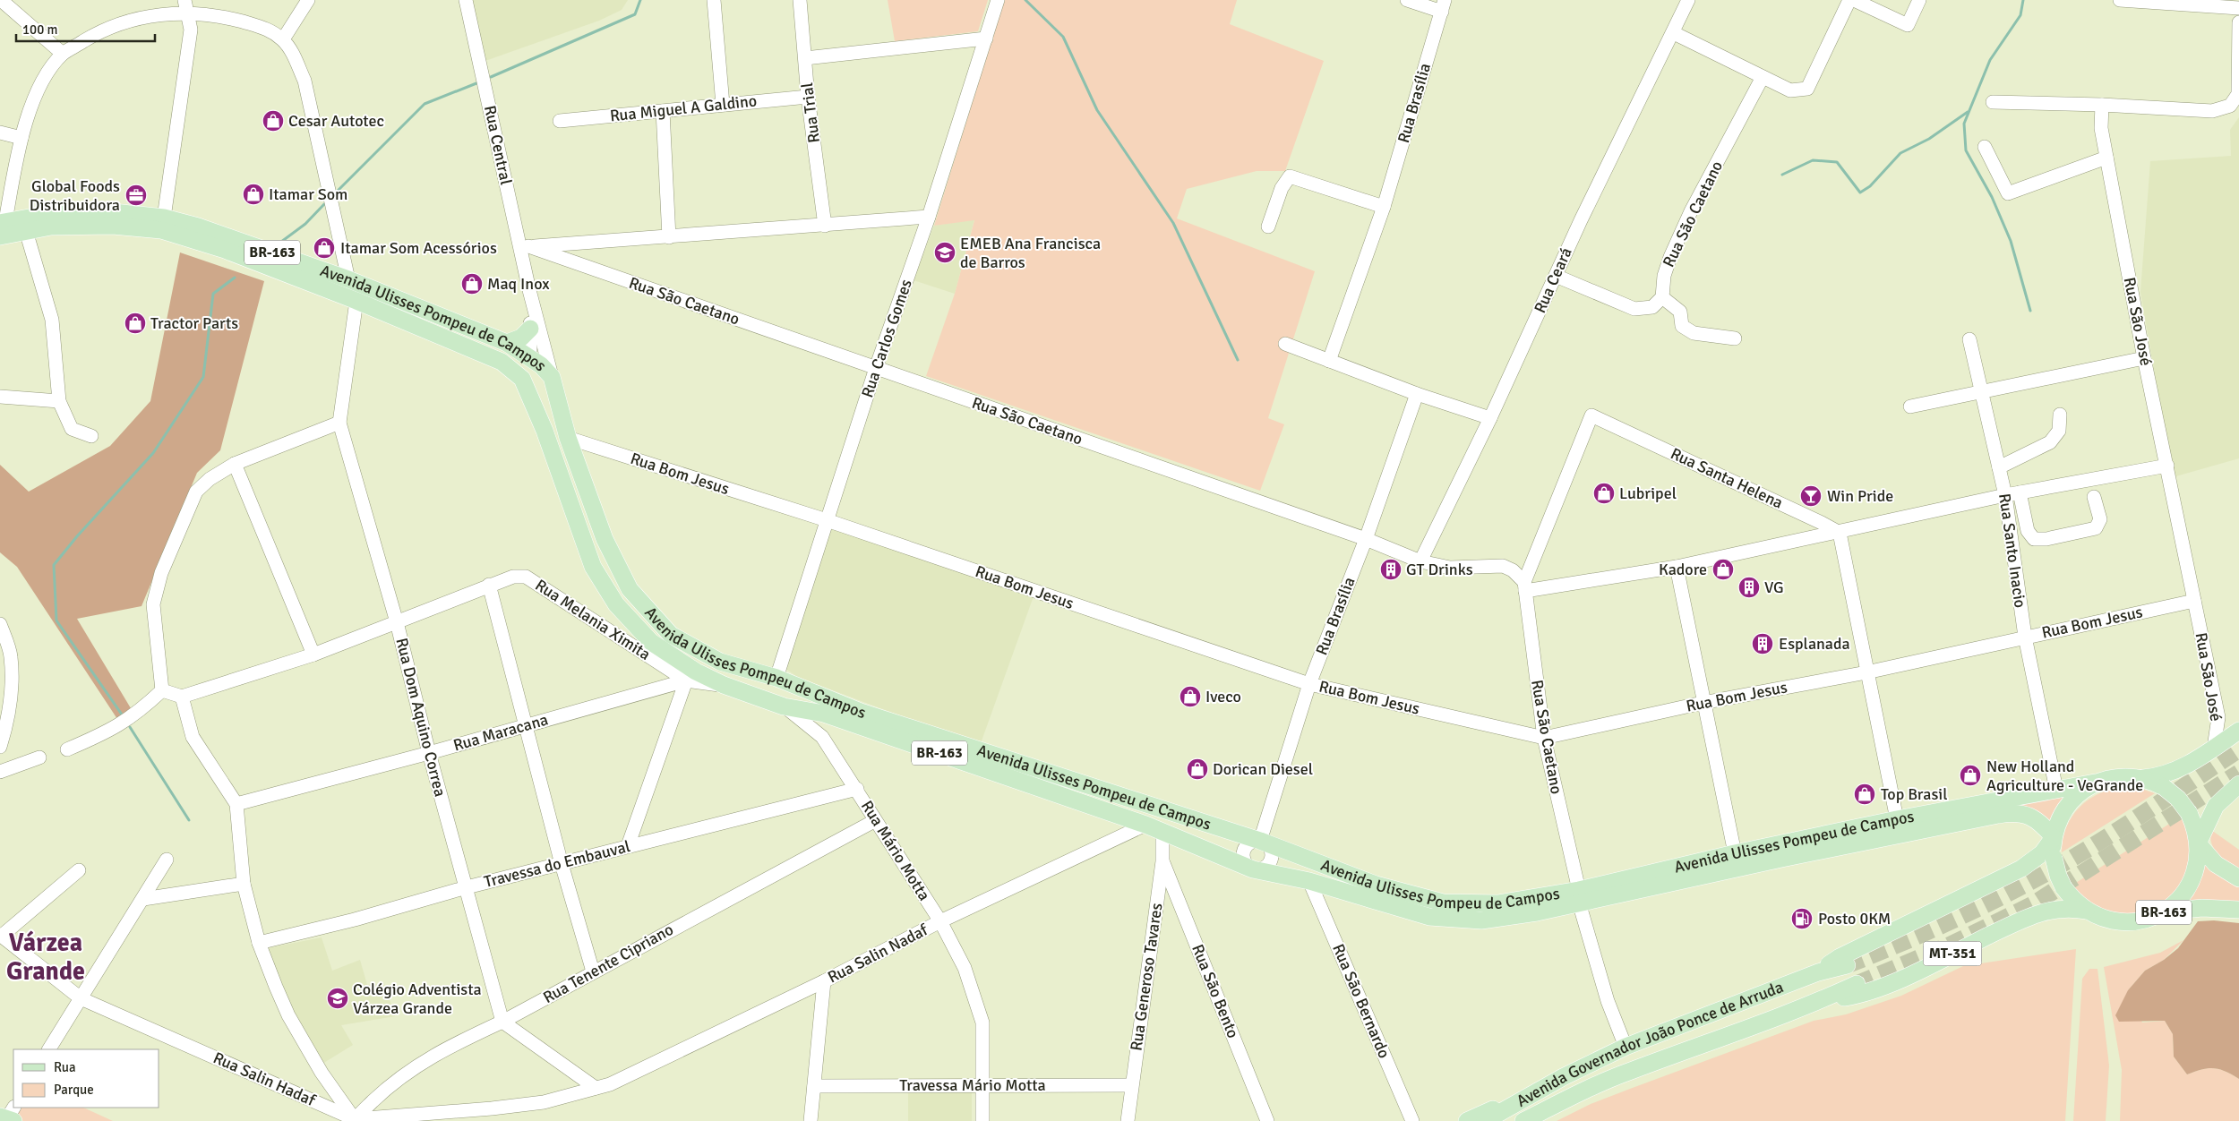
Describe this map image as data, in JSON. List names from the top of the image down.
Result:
{
  "streets": {
    "main road": [
      "BR-163",
      "Avenida Ulisses Pompeu de Campos",
      "MT-351",
      "Avenida Governador João Ponce de Arruda"
    ],
    "street": [
      "Rua Brasília",
      "Rua Miguel A Galdino",
      "Rua Trial",
      "Rua Central",
      "Rua São Caetano",
      "Rua Ceará",
      "Rua São José",
      "Rua Carlos Gomes",
      "Rua Bom Jesus",
      "Rua Santa Helena",
      "Rua Santo Inacio",
      "Rua Melania Ximita",
      "Rua Dom Aquino Correa",
      "Rua Maracana",
      "Rua Mário Motta",
      "Travessa do Embauval",
      "Rua Salin Nadaf",
      "Rua Tenente Cipriano",
      "Rua Generoso Tavares",
      "Rua São Bento",
      "Rua São Bernardo",
      "Rua Salin Hadaf",
      "Travessa Mário Motta"
    ]
  },
  "crossings": [
    ["Rua Brasília", "Rua São Caetano"],
    ["Rua Brasília", "Avenida Ulisses Pompeu de Campos"],
    ["Rua Brasília", "Rua Bom Jesus"],
    ["Rua Miguel A Galdino", "Rua Trial"],
    ["Rua Central", "Rua São Caetano"],
    ["Rua Central", "Avenida Ulisses Pompeu de Campos"],
    ["Rua São Caetano", "Rua Ceará"],
    ["Rua São Caetano", "Avenida Ulisses Pompeu de Campos"],
    ["Rua São Caetano", "Rua Carlos Gomes"],
    ["Rua São Caetano", "Rua Bom Jesus"],
    ["Rua São Caetano", "Rua Santa Helena"],
    ["Rua São Caetano", "Avenida Governador João Ponce de Arruda"],
    ["BR-163", "Avenida Ulisses Pompeu de Campos"],
    ["BR-163", "Rua São José"],
    ["BR-163", "MT-351"],
    ["Avenida Ulisses Pompeu de Campos", "Rua Carlos Gomes"],
    ["Avenida Ulisses Pompeu de Campos", "Rua Bom Jesus"],
    ["Avenida Ulisses Pompeu de Campos", "Rua Santo Inacio"],
    ["Avenida Ulisses Pompeu de Campos", "Rua Melania Ximita"],
    ["Avenida Ulisses Pompeu de Campos", "Rua Dom Aquino Correa"],
    ["Avenida Ulisses Pompeu de Campos", "Rua Mário Motta"],
    ["Avenida Ulisses Pompeu de Campos", "Rua Salin Nadaf"],
    ["Avenida Ulisses Pompeu de Campos", "MT-351"],
    ["Avenida Ulisses Pompeu de Campos", "Rua Generoso Tavares"],
    ["Avenida Ulisses Pompeu de Campos", "Rua São Bernardo"],
    ["Rua São José", "Rua Bom Jesus"],
    ["Rua Carlos Gomes", "Rua Bom Jesus"],
    ["Rua Bom Jesus", "Rua Santo Inacio"],
    ["Rua Melania Ximita", "Rua Dom Aquino Correa"],
    ["Rua Melania Ximita", "Rua Maracana"],
    ["Rua Dom Aquino Correa", "Rua Maracana"],
    ["Rua Dom Aquino Correa", "Travessa do Embauval"],
    ["Rua Dom Aquino Correa", "Rua Tenente Cipriano"],
    ["Rua Mário Motta", "Travessa do Embauval"],
    ["Rua Mário Motta", "Rua Salin Nadaf"],
    ["Rua Mário Motta", "Rua Tenente Cipriano"],
    ["Rua Mário Motta", "Travessa Mário Motta"],
    ["Rua Salin Nadaf", "Rua Salin Hadaf"],
    ["MT-351", "Avenida Governador João Ponce de Arruda"],
    ["Rua Tenente Cipriano", "Rua Salin Hadaf"],
    ["Rua Generoso Tavares", "Rua São Bento"],
    ["Rua Generoso Tavares", "Travessa Mário Motta"]
  ],
  "districts": ["Várzea Grande"],
  "places": {
    "shop": [
      "Cesar Autotec",
      "Itamar Som",
      "Itamar Som Acessórios",
      "Maq Inox",
      "Tractor Parts",
      "Lubripel",
      "Kadore",
      "Iveco",
      "Dorican Diesel",
      "New Holland Agriculture - VeGrande",
      "Top Brasil"
    ],
    "office": ["Global Foods Distribuidora"],
    "school or university": ["EMEB Ana Francisca de Barros", "Colégio Adventista Várzea Grande"],
    "bar": ["Win Pride"],
    "building": ["GT Drinks", "VG", "Esplanada"],
    "fuel station": ["Posto 0KM"]
  },
  "legend": ["Rua", "Parque"],
  "scale_bar": "100 m"
}
